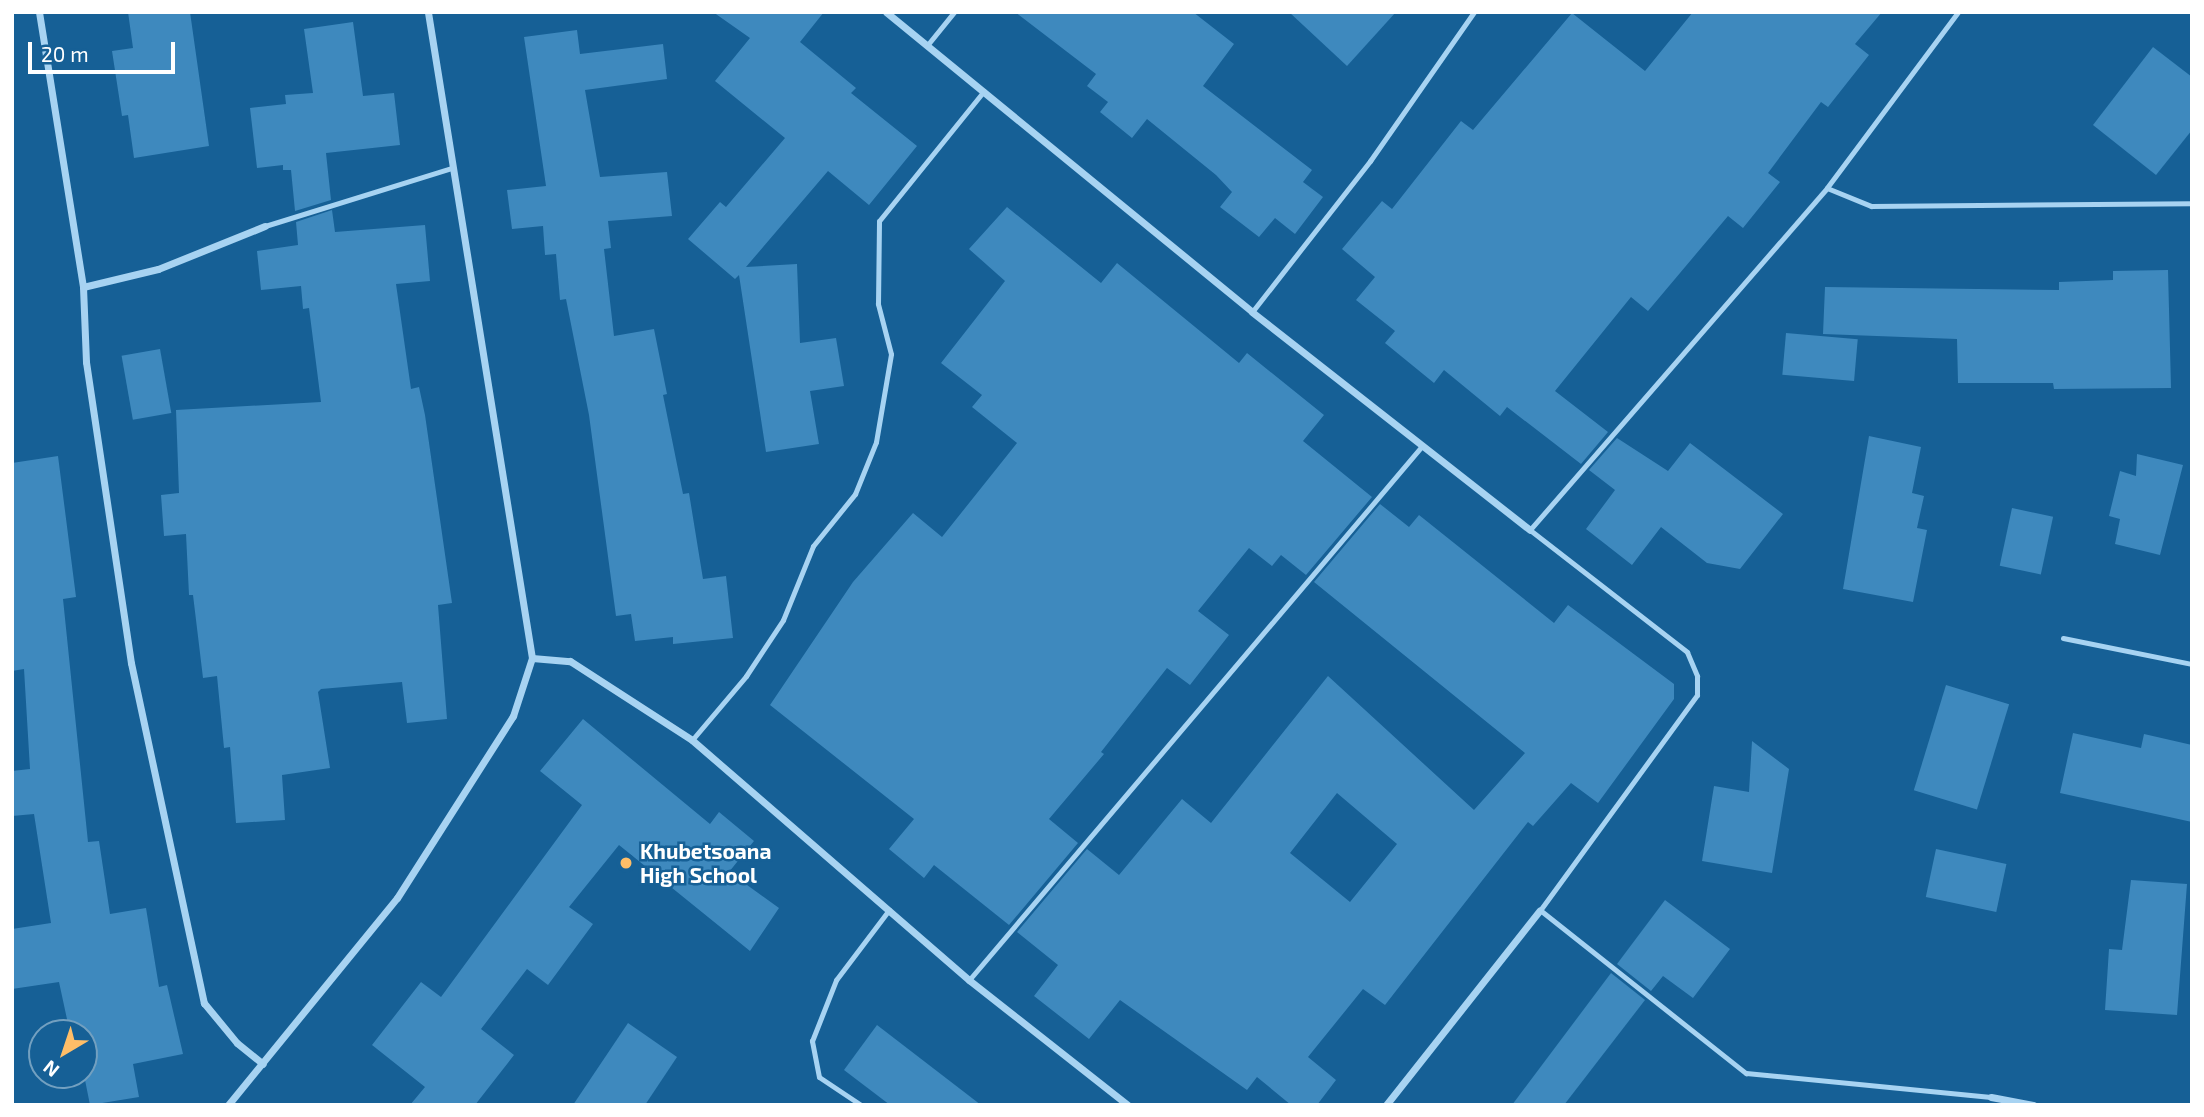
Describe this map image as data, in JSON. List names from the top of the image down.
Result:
{
  "places": ["Khubetsoana High School"],
  "scale_bar": "20 m",
  "north": "bottom left"
}
